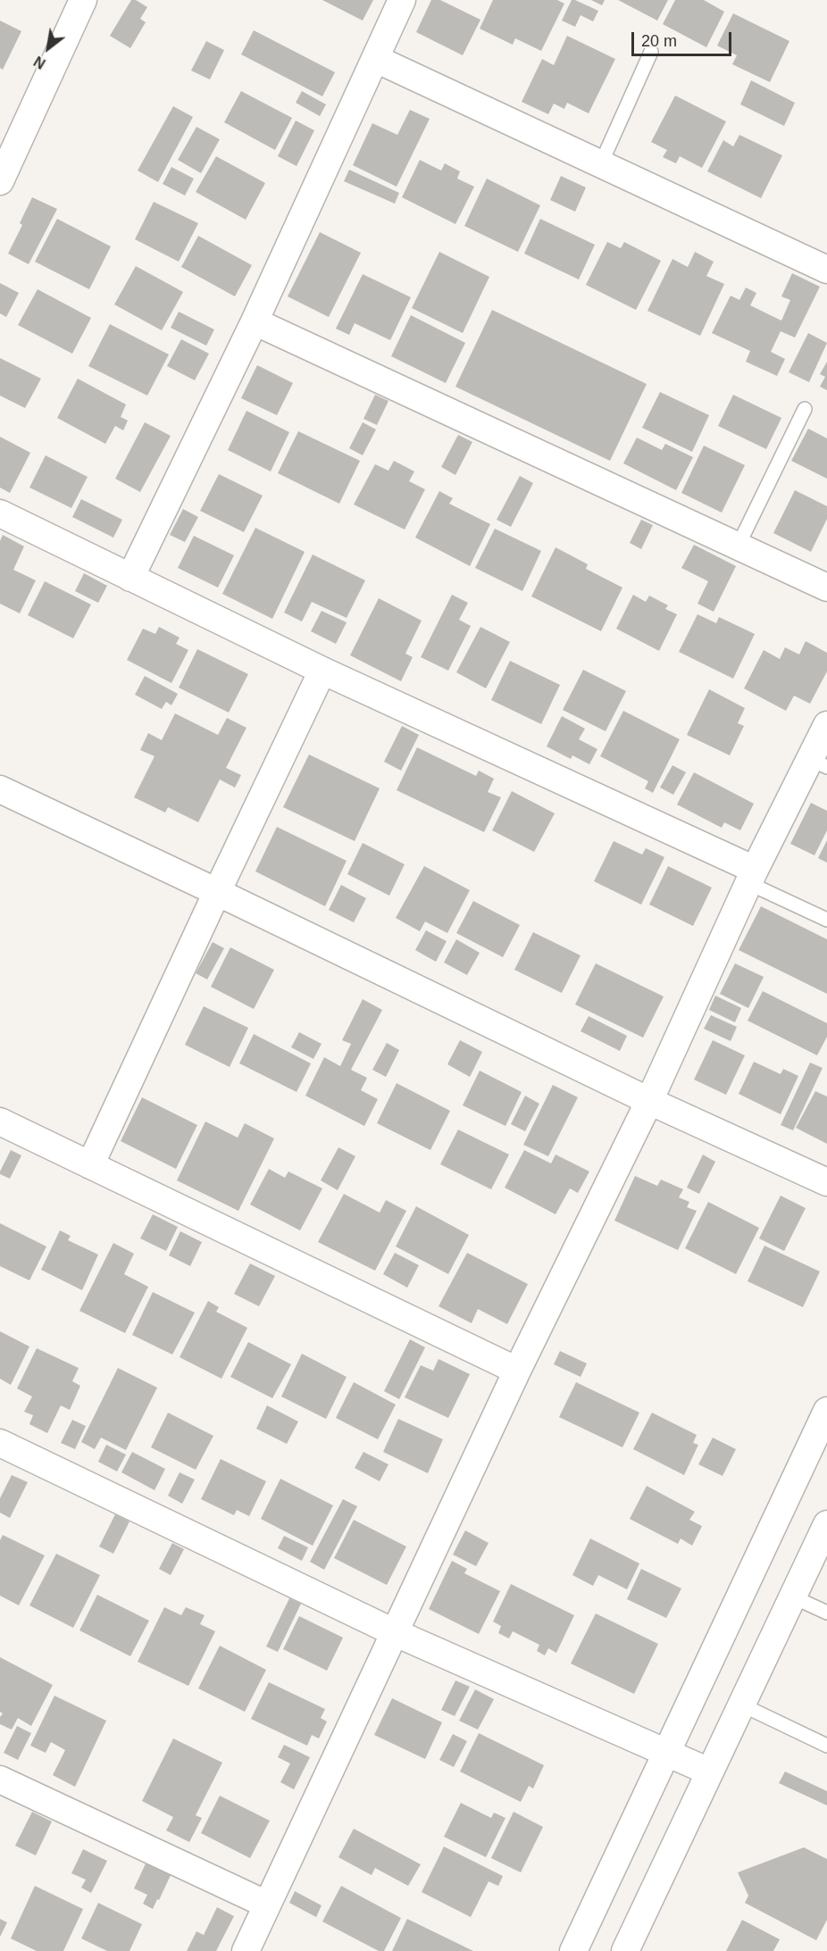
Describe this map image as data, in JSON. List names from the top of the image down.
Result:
{
  "scale_bar": "20 m",
  "north": "bottom left"
}
